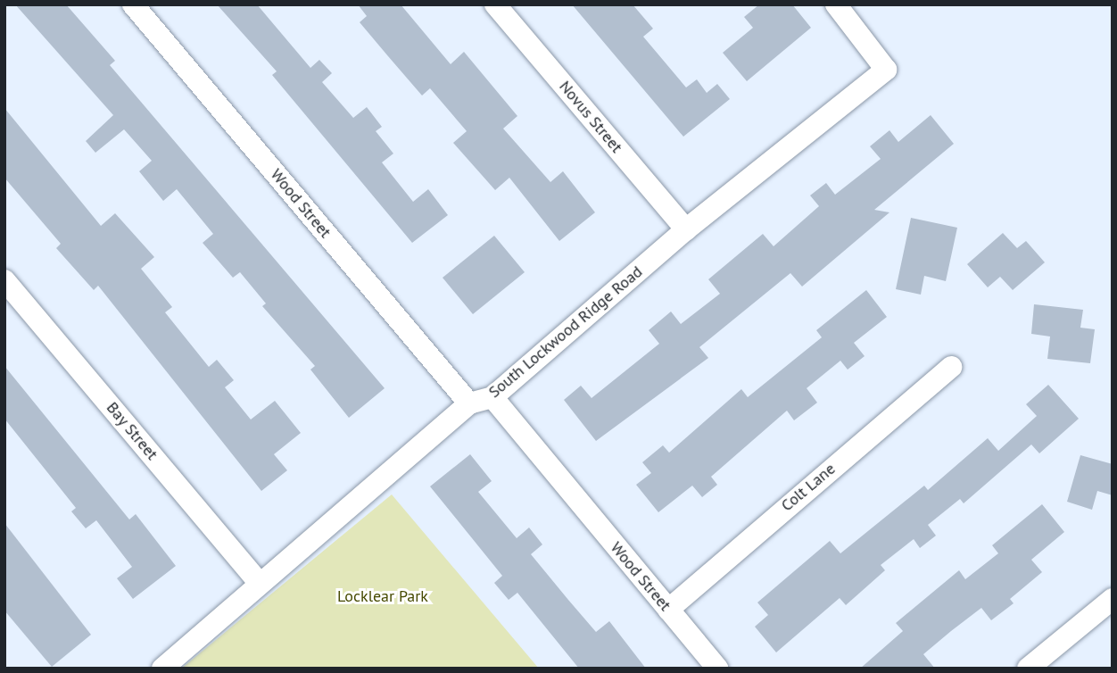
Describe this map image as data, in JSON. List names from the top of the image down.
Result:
{
  "streets": {
    "street": [
      "Novus Street",
      "Wood Street",
      "South Lockwood Ridge Road",
      "Bay Street",
      "Colt Lane"
    ]
  },
  "crossings": [
    ["Novus Street", "South Lockwood Ridge Road"],
    ["Wood Street", "South Lockwood Ridge Road"],
    ["Wood Street", "Colt Lane"],
    ["South Lockwood Ridge Road", "Bay Street"]
  ],
  "parks": ["Locklear Park"]
}
